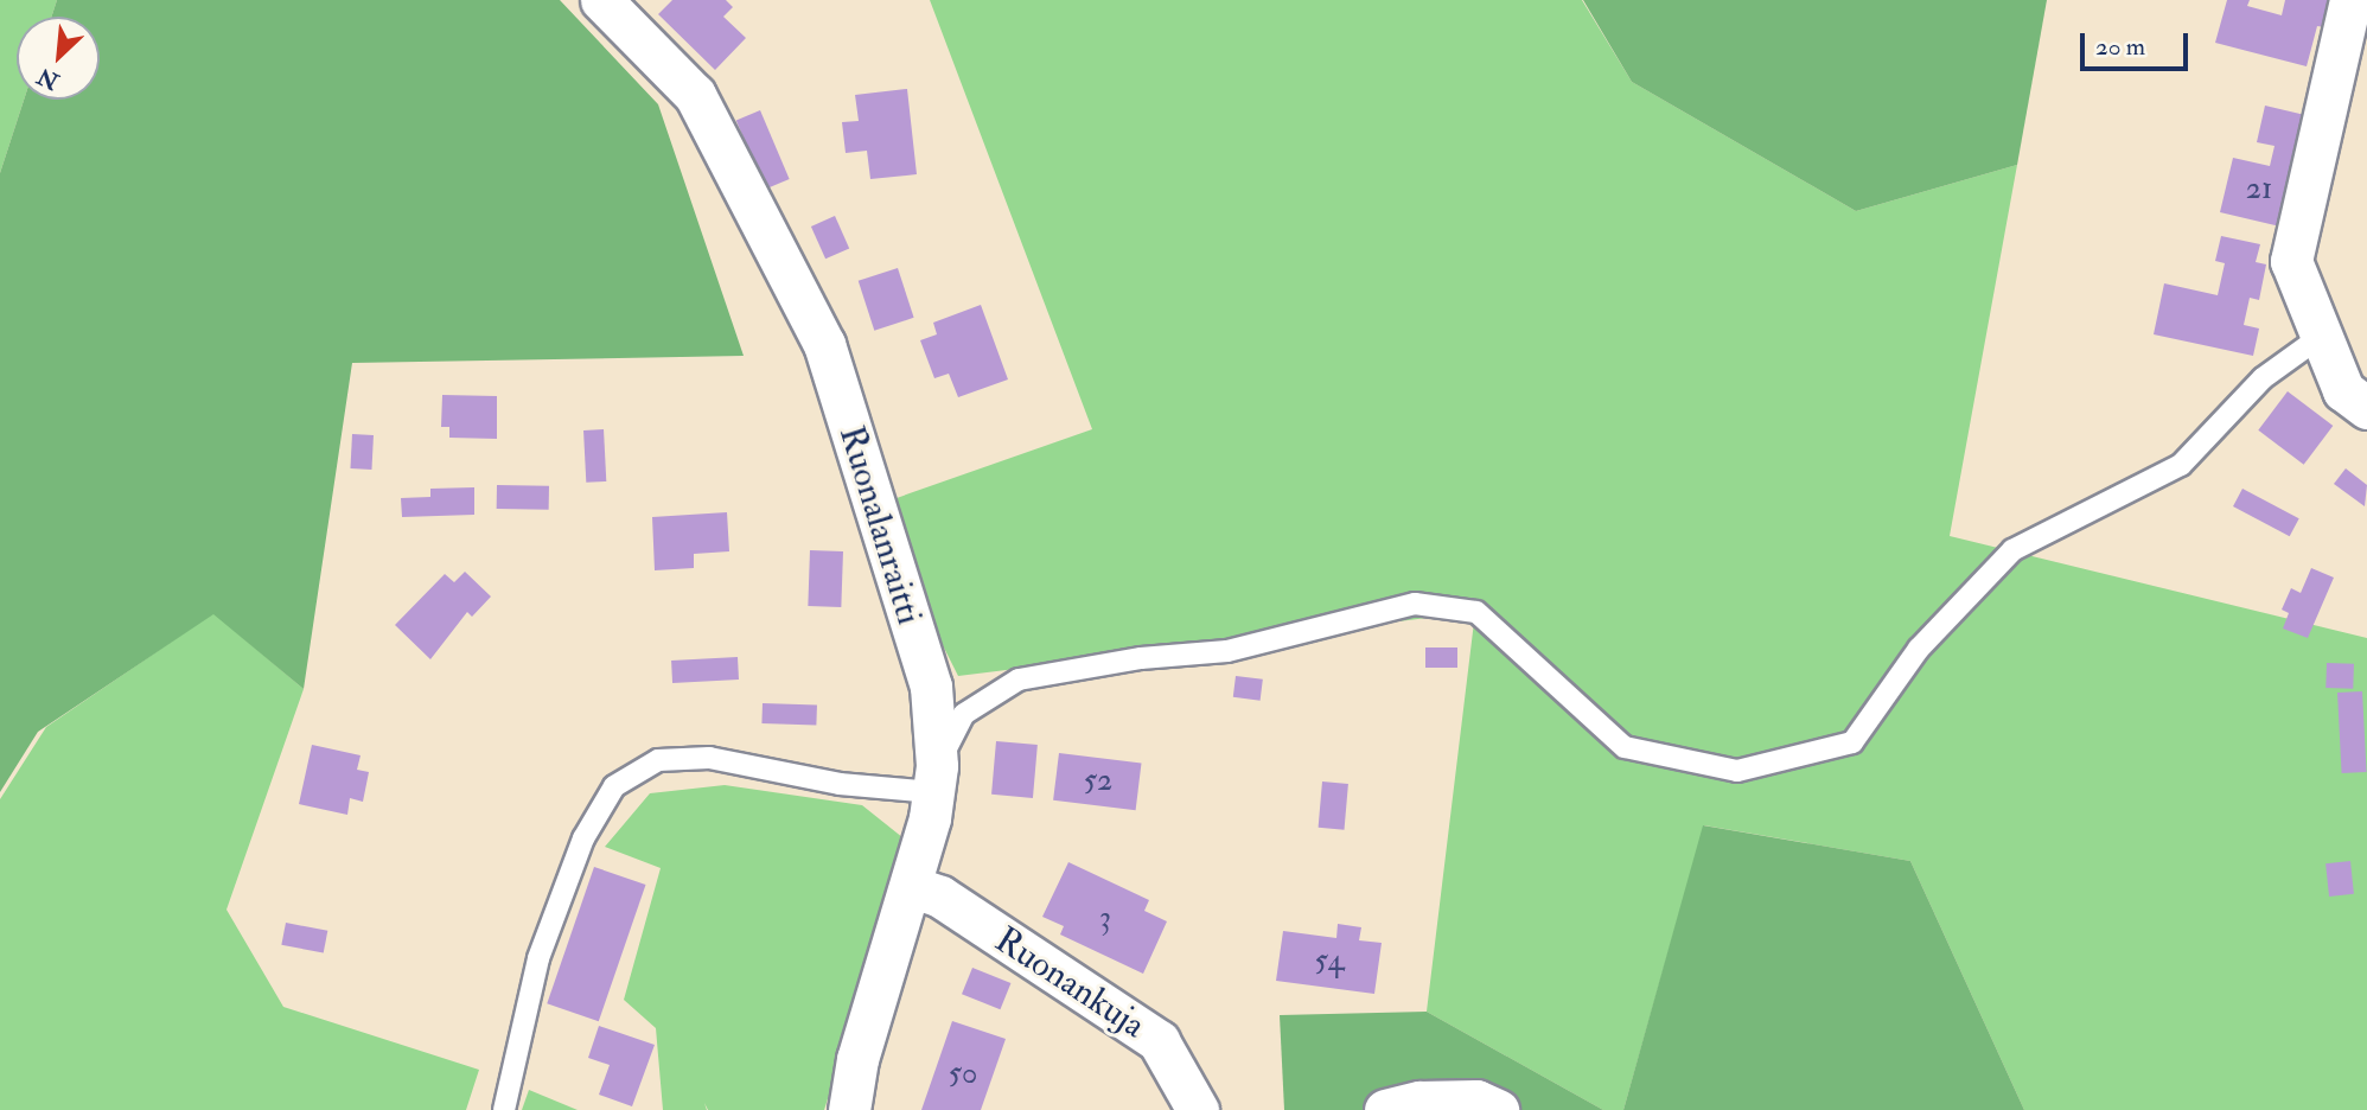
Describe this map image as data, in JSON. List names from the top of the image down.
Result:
{
  "streets": {
    "street": ["Ruonalanraitti", "Ruonankuja"]
  },
  "crossings": [
    ["Ruonalanraitti", "Ruonankuja"]
  ],
  "house_numbers": [
    "21",
    "52",
    "3",
    "54",
    "50"
  ],
  "scale_bar": "20 m",
  "north": "bottom left"
}
